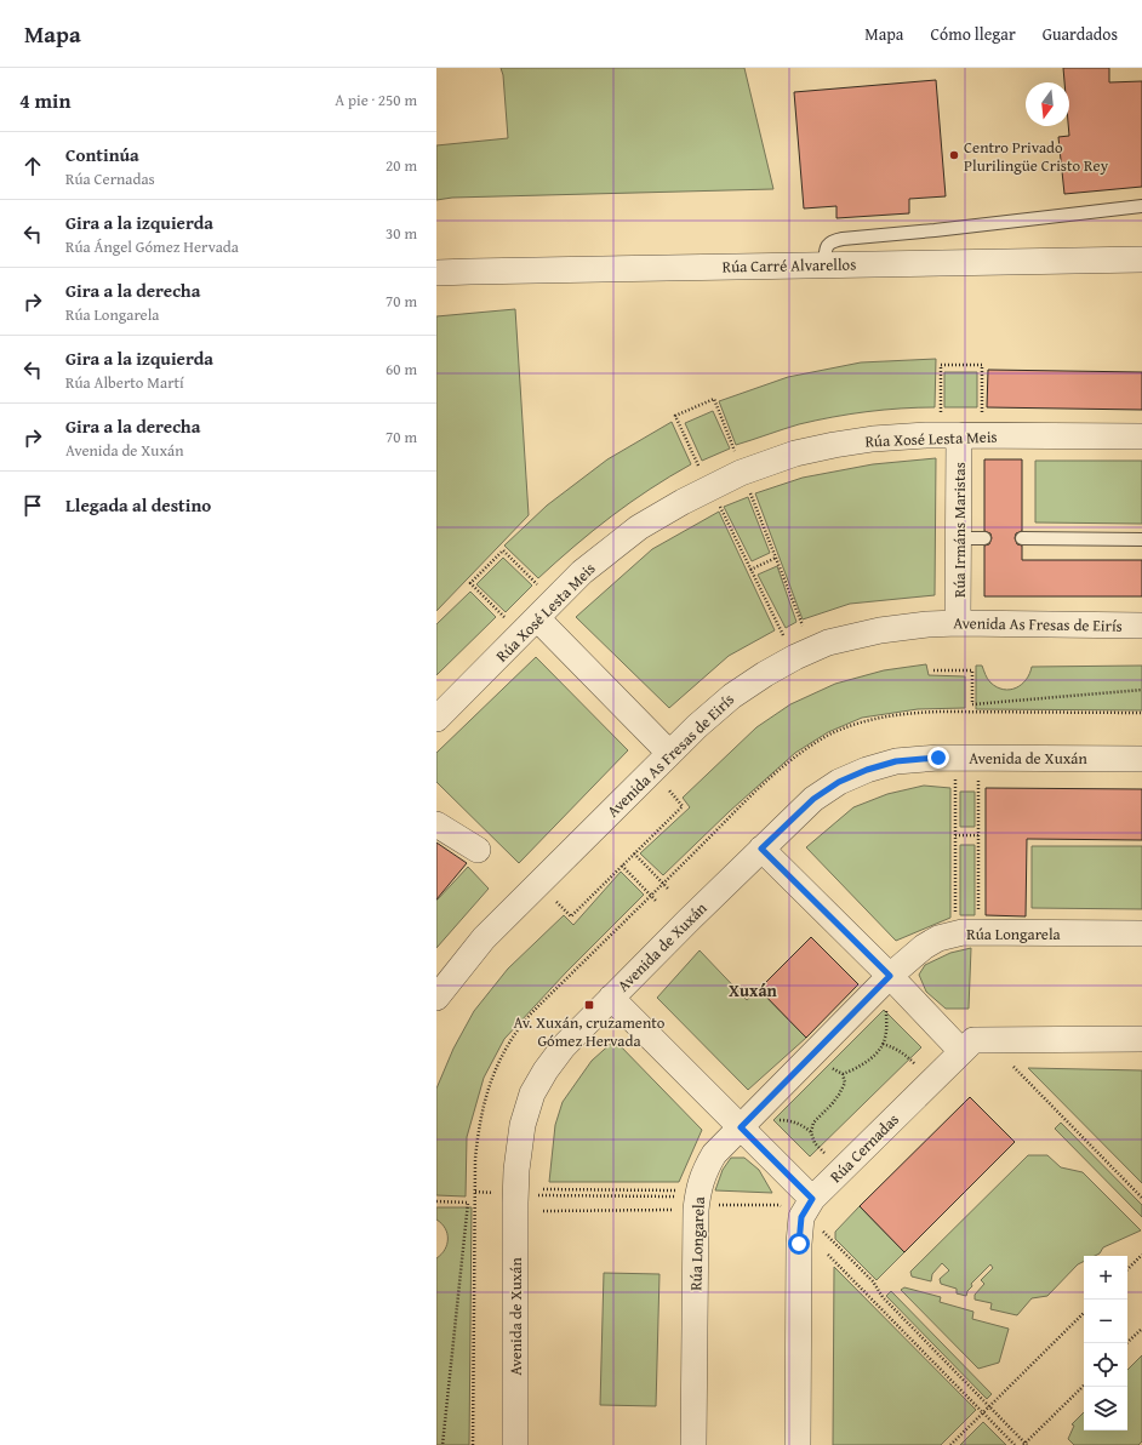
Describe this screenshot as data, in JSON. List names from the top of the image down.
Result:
{
  "streets": {
    "street": [
      "Rúa Carré Alvarellos",
      "Rúa Xosé Lesta Meis",
      "Rúa Irmáns Maristas",
      "Avenida As Fresas de Eirís",
      "Avenida de Xuxán",
      "Rúa Longarela",
      "Rúa Cernadas"
    ]
  },
  "crossings": [
    ["Rúa Xosé Lesta Meis", "Rúa Irmáns Maristas"],
    ["Rúa Irmáns Maristas", "Avenida As Fresas de Eirís"]
  ],
  "districts": ["Xuxán"],
  "places": {
    "other": ["Centro Privado Plurilingüe Cristo Rey"],
    "transit": ["Av. Xuxán, cruzamento Gómez Hervada"]
  },
  "north": "bottom",
  "page": {
    "header": "Mapa",
    "nav": ["Mapa", "Cómo llegar", "Guardados"],
    "heading": ["4 min", "A pie · 250 m"],
    "list": [
      ["Continúa", "Rúa Cernadas", "20 m"],
      ["Gira a la izquierda", "Rúa Ángel Gómez Hervada", "30 m"],
      ["Gira a la derecha", "Rúa Longarela", "70 m"],
      ["Gira a la izquierda", "Rúa Alberto Martí", "60 m"],
      ["Gira a la derecha", "Avenida de Xuxán", "70 m"],
      "Llegada al destino"
    ],
    "map_buttons": ["+", "−"]
  }
}
